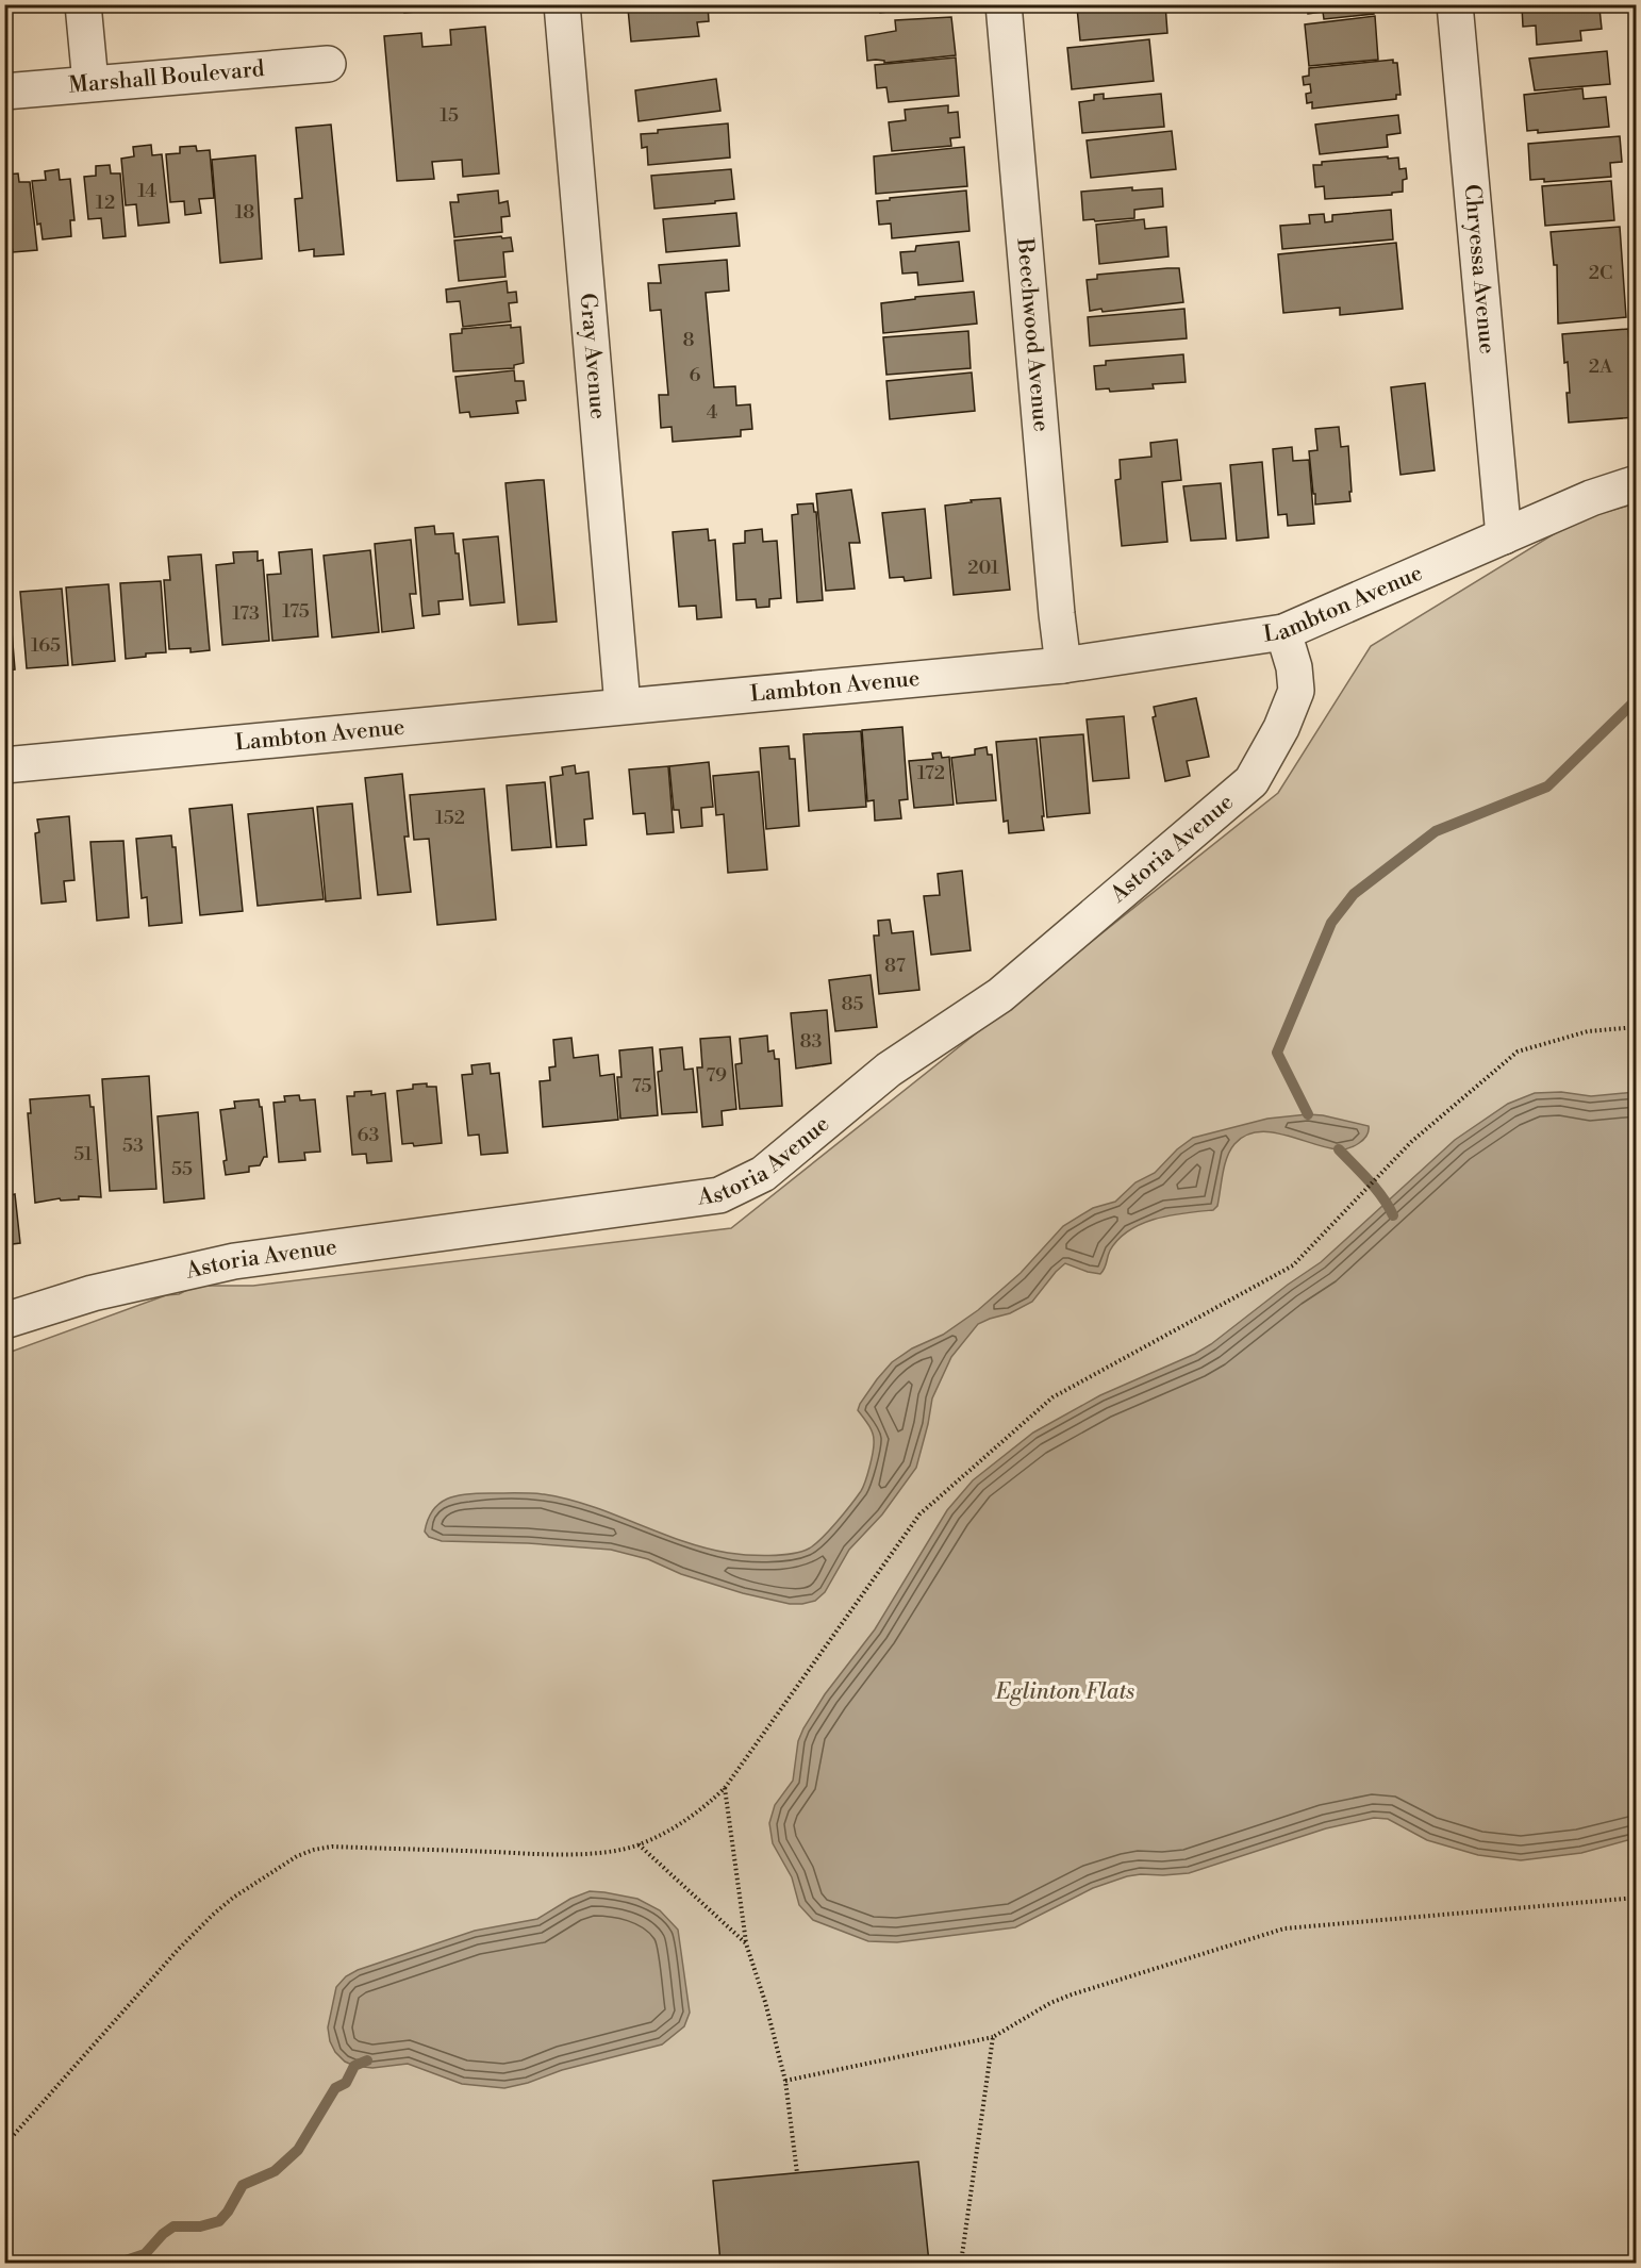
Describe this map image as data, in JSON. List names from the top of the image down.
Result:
{
  "streets": {
    "street": [
      "Marshall Boulevard",
      "Chryessa Avenue",
      "Beechwood Avenue",
      "Gray Avenue",
      "Lambton Avenue",
      "Astoria Avenue"
    ]
  },
  "crossings": [
    ["Chryessa Avenue", "Lambton Avenue"],
    ["Beechwood Avenue", "Lambton Avenue"],
    ["Gray Avenue", "Lambton Avenue"],
    ["Lambton Avenue", "Astoria Avenue"]
  ],
  "parks": ["Eglinton Flats"],
  "house_numbers": [
    "15",
    "14",
    "12",
    "18",
    "2C",
    "8",
    "2A",
    "6",
    "4",
    "201",
    "175",
    "173",
    "165",
    "172",
    "152",
    "87",
    "85",
    "83",
    "79",
    "75",
    "63",
    "53",
    "51",
    "55"
  ]
}
